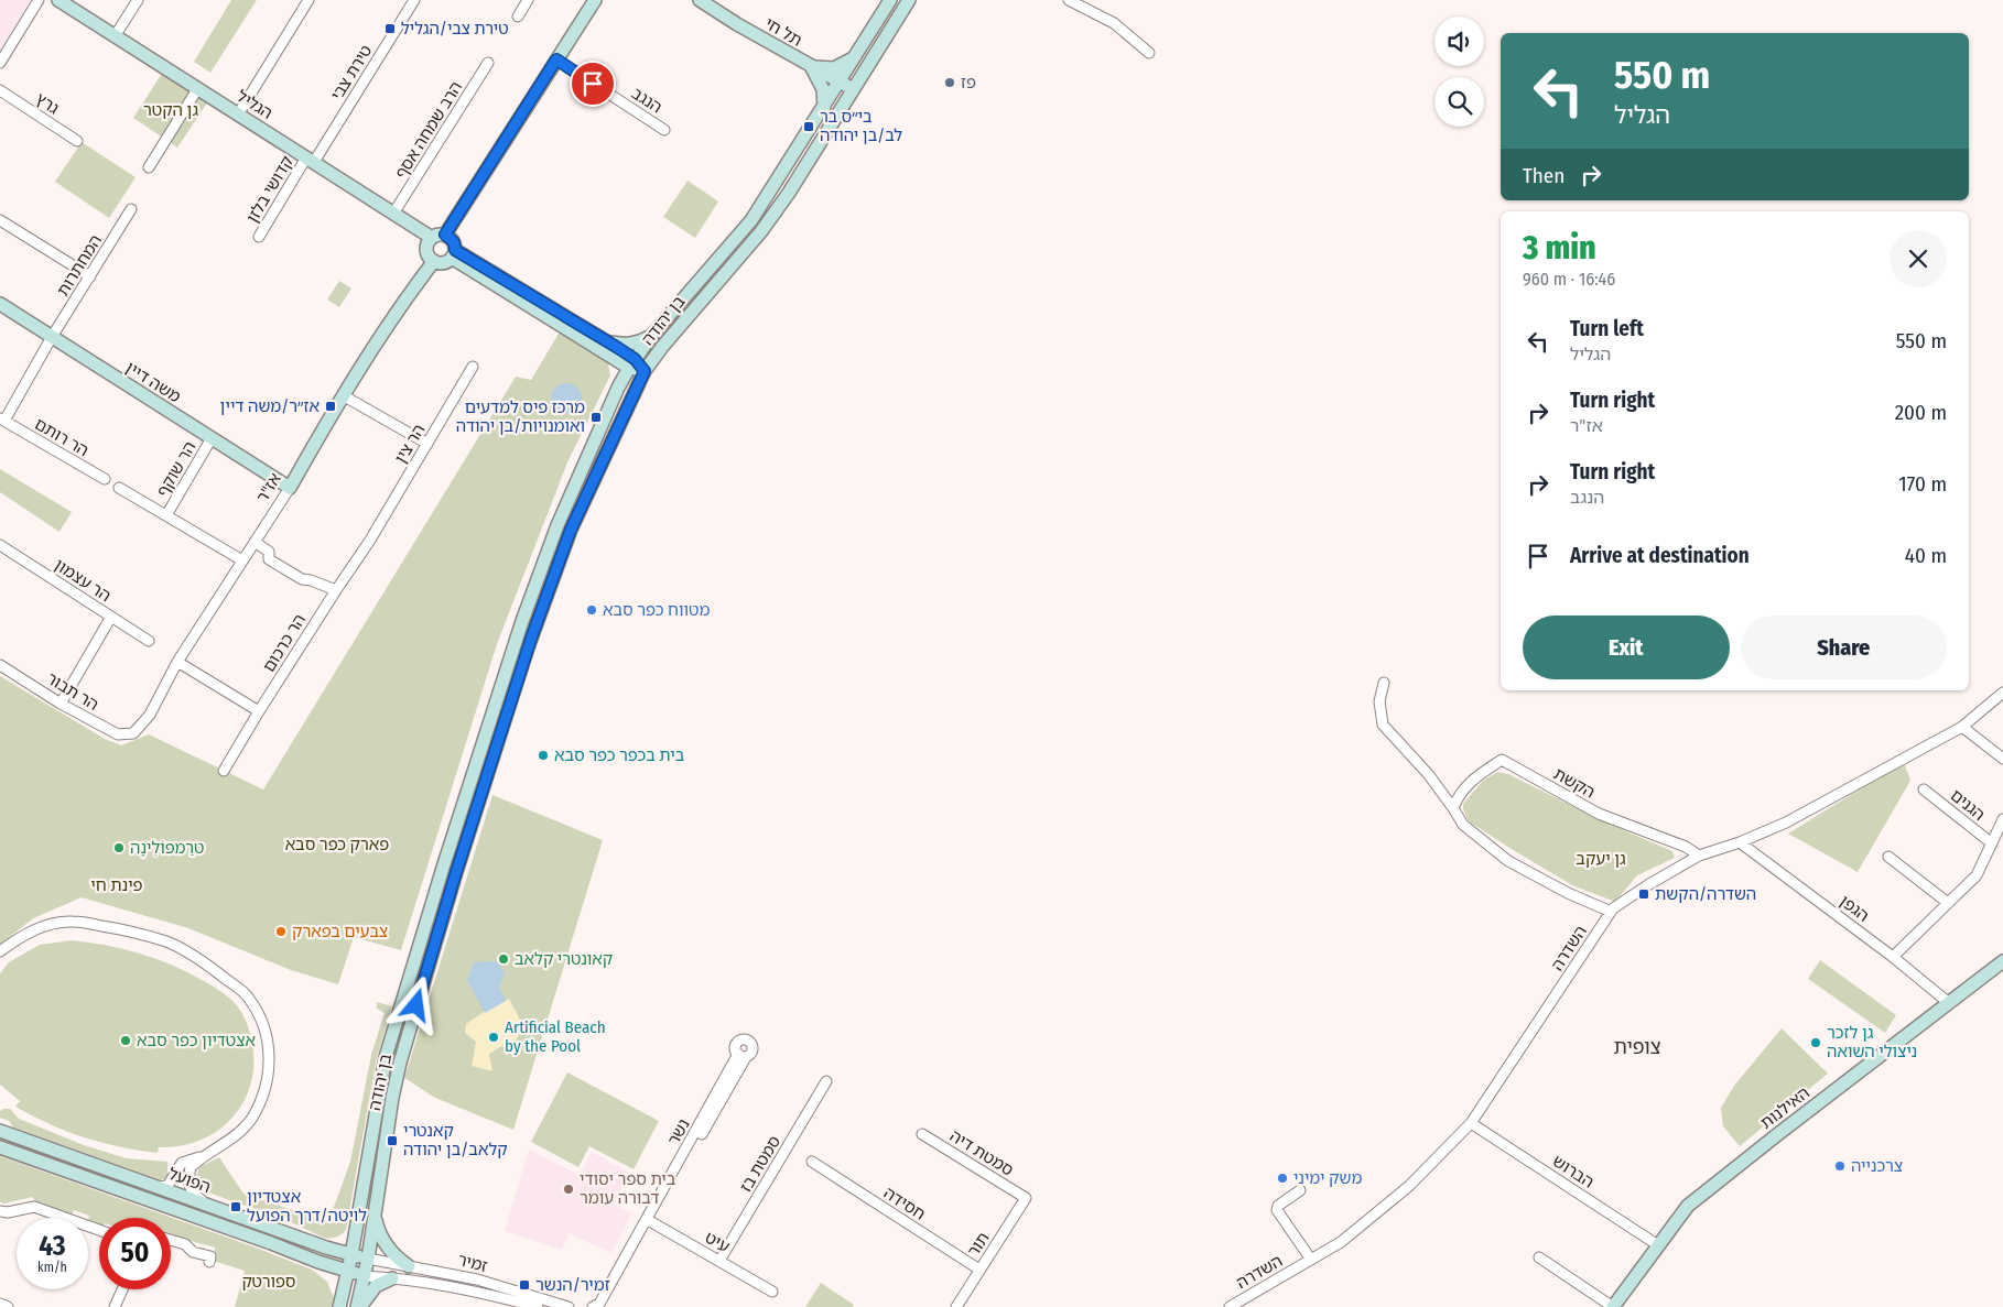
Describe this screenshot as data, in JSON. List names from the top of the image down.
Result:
{
  "streets": {
    "main road": [
      "תל חי",
      "הגליל",
      "בן יהודה",
      "משה דיין",
      "אז\"ר",
      "האילנות",
      "הפועל"
    ],
    "street": [
      "טירת צבי",
      "הנגב",
      "גרץ",
      "הרב שמחה אסף",
      "קדושי בלזן",
      "המחתרות",
      "הר רותם",
      "הר צין",
      "הר שוקף",
      "הר עצמון",
      "הר כרכום",
      "הר תבור",
      "הקשת",
      "הגנים",
      "הגפן",
      "השדרה",
      "נשר",
      "סמטת דיה",
      "סמטת בז",
      "הברוש",
      "חסידה",
      "עיט",
      "תור",
      "זמיר"
    ]
  },
  "crossings": [
    ["תל חי", "בן יהודה"],
    ["טירת צבי", "הגליל"],
    ["טירת צבי", "קדושי בלזן"],
    ["הגליל", "הרב שמחה אסף"],
    ["הגליל", "קדושי בלזן"],
    ["הגליל", "אז\"ר"],
    ["המחתרות", "משה דיין"],
    ["המחתרות", "הר רותם"],
    ["בן יהודה", "הפועל"],
    ["בן יהודה", "זמיר"],
    ["משה דיין", "הר רותם"],
    ["משה דיין", "הר שוקף"],
    ["משה דיין", "אז\"ר"],
    ["הר צין", "הר כרכום"],
    ["הר שוקף", "אז\"ר"],
    ["אז\"ר", "הר תבור"],
    ["הקשת", "השדרה"],
    ["הגנים", "הגפן"],
    ["הגפן", "השדרה"],
    ["הגפן", "האילנות"],
    ["השדרה", "הברוש"],
    ["האילנות", "הברוש"],
    ["נשר", "עיט"],
    ["סמטת דיה", "תור"],
    ["סמטת בז", "עיט"],
    ["הפועל", "זמיר"],
    ["חסידה", "תור"]
  ],
  "districts": ["צופית"],
  "parks": [
    "גן הקטר",
    "פארק כפר סבא",
    "גן יעקב",
    "פינת חי",
    "ספורטק"
  ],
  "places": {
    "transit": [
      "טירת צבי/הגליל",
      "בי״ס בר לב/בן יהודה",
      "אז״ר/משה דיין",
      "מרכז פיס למדעים ואומנויות/בן יהודה",
      "השדרה/הקשת",
      "קאנטרי קלאב/בן יהודה",
      "אצטדיון לויטה/דרך הפועל",
      "זמיר/הנשר"
    ],
    "other": [
      "פז",
      "מטווח כפר סבא",
      "בית בכפר כפר סבא",
      "טרַמפּוֹלִינָה",
      "צבעים בפארק",
      "קאונטרי קלאב",
      "Artificial Beach by the Pool",
      "אצטדיון כפר סבא",
      "גן לזכר ניצולי השואה",
      "צרכנייה",
      "משק ימיני",
      "בית ספר יסודי דבורה עומר"
    ]
  },
  "page": {
    "turn": ["550 m", "הגליל"],
    "then": "Then",
    "heading": ["3 min", "960 m · 16:46"],
    "list": [
      {
        "name": "Turn left",
        "note": "הגליל",
        "value": "550 m"
      },
      {
        "name": "Turn right",
        "note": "אז\"ר",
        "value": "200 m"
      },
      {
        "name": "Turn right",
        "note": "הנגב",
        "value": "170 m"
      },
      {
        "name": "Arrive at destination",
        "value": "40 m"
      }
    ],
    "buttons": ["Exit", "Share"],
    "speed": "43 km/h",
    "limit": "50"
  }
}
